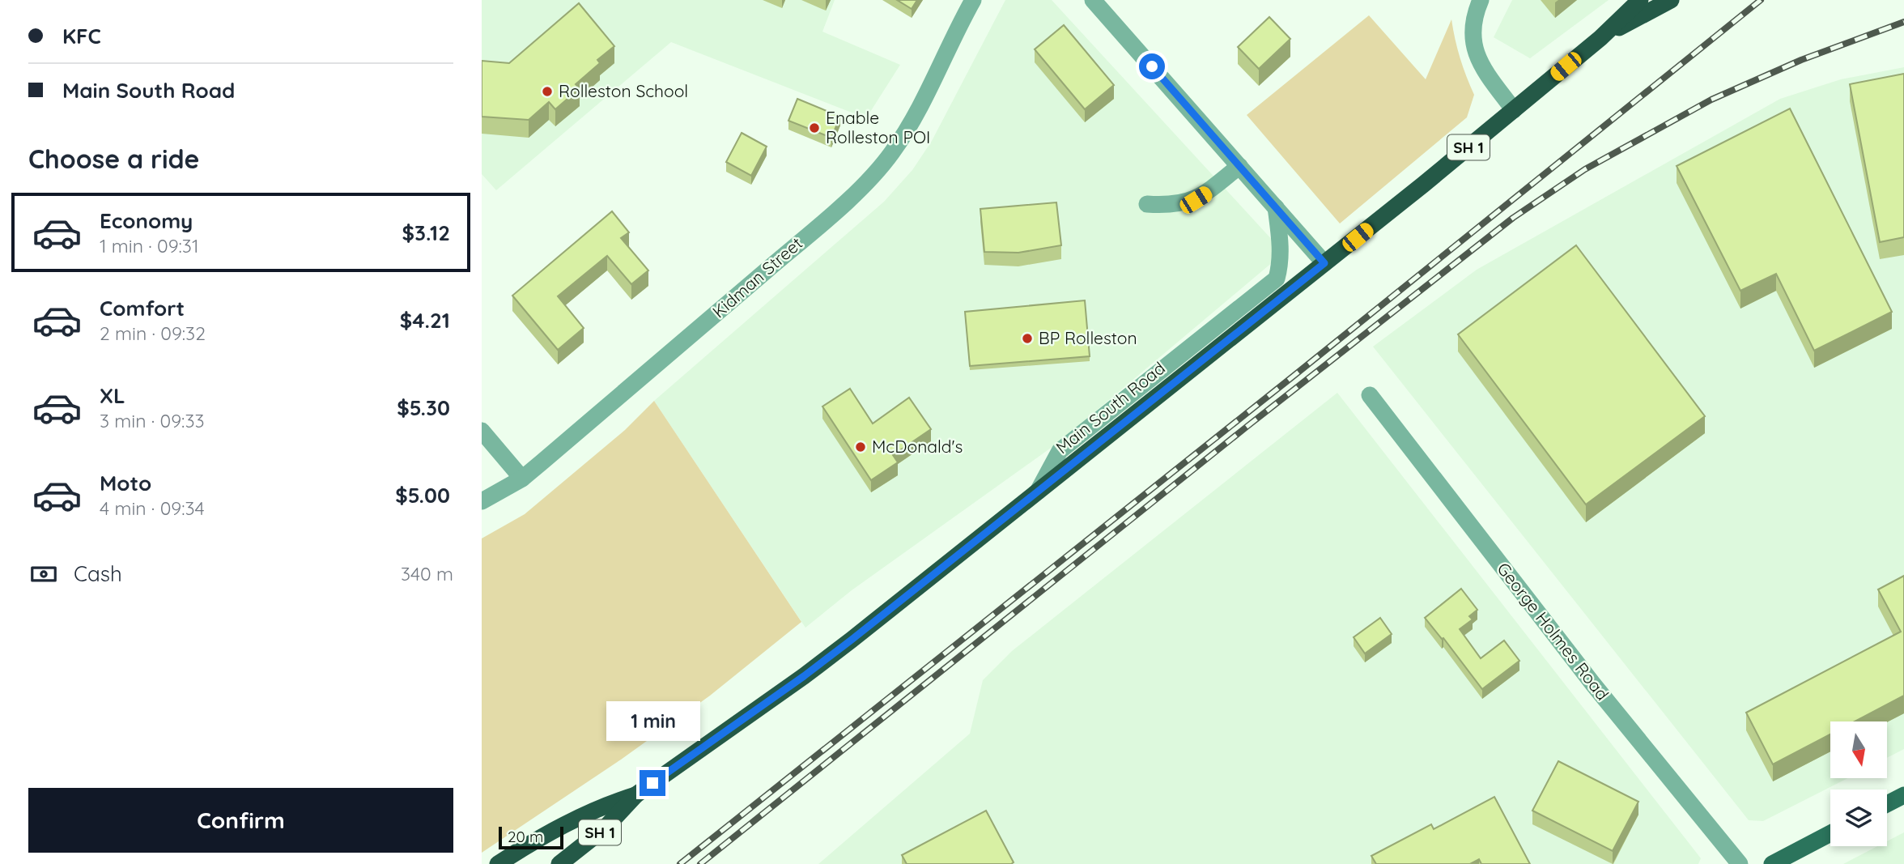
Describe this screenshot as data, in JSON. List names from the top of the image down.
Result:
{
  "streets": {
    "highway": ["SH 1", "Main South Road"],
    "street": ["Kidman Street", "George Holmes Road"]
  },
  "places": [
    "Rolleston School",
    "Enable Rolleston POI",
    "BP Rolleston",
    "McDonald's"
  ],
  "scale_bar": "20 m",
  "north": "bottom",
  "page": {
    "banner": ["KFC", "Main South Road"],
    "heading": "Choose a ride",
    "list": [
      {
        "name": "Economy",
        "note": "1 min · 09:31",
        "value": "$3.12"
      },
      {
        "name": "Comfort",
        "note": "2 min · 09:32",
        "value": "$4.21"
      },
      {
        "name": "XL",
        "note": "3 min · 09:33",
        "value": "$5.30"
      },
      {
        "name": "Moto",
        "note": "4 min · 09:34",
        "value": "$5.00"
      }
    ],
    "pay": ["Cash", "340 m"],
    "bubble": "1 min",
    "buttons": "Confirm",
    "scale": "20 m"
  }
}
